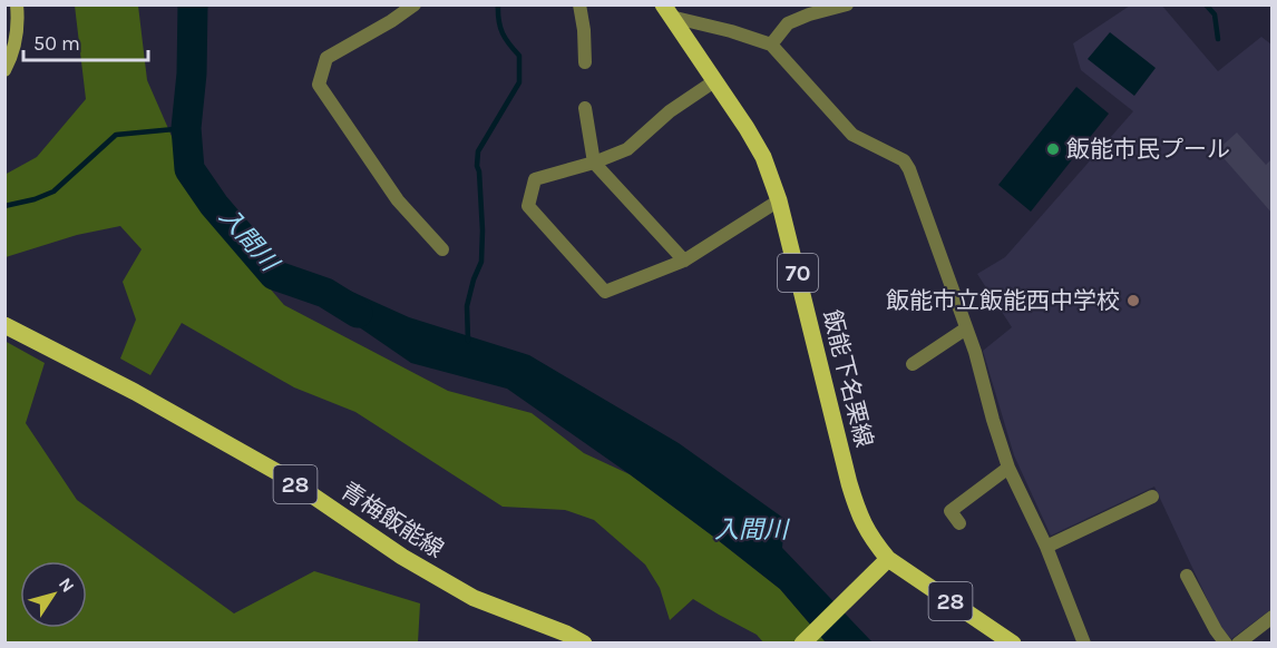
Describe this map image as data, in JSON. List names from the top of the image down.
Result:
{
  "streets": {
    "main road": [
      "70",
      "飯能下名栗線",
      "28",
      "青梅飯能線"
    ]
  },
  "water": ["入間川"],
  "places": ["飯能市民プール", "飯能市立飯能西中学校"],
  "scale_bar": "50 m",
  "north": "top right"
}
